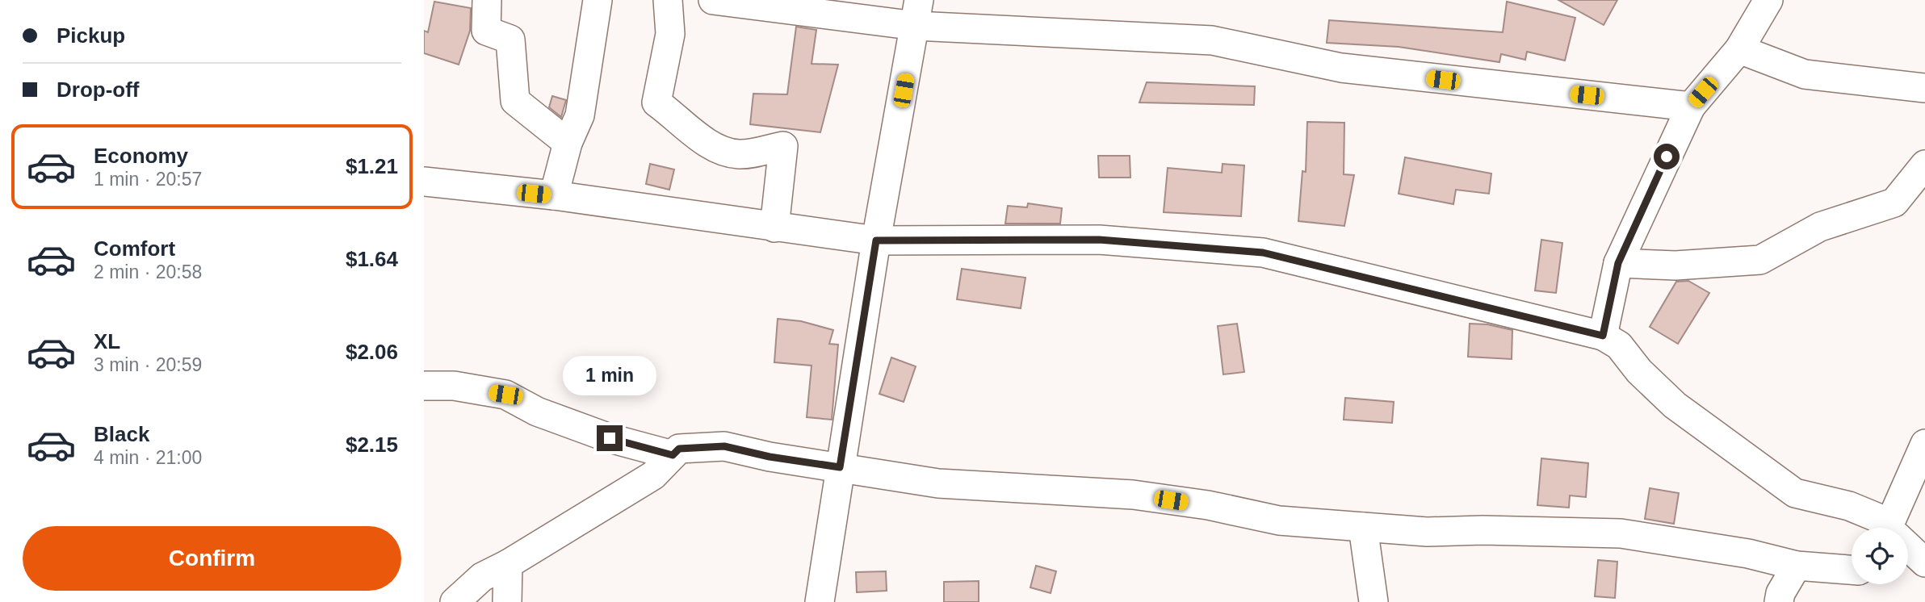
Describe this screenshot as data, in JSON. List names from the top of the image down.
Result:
{
  "page": {
    "banner": ["Pickup", "Drop-off"],
    "list": [
      {
        "name": "Economy",
        "note": "1 min · 20:57",
        "value": "$1.21"
      },
      {
        "name": "Comfort",
        "note": "2 min · 20:58",
        "value": "$1.64"
      },
      {
        "name": "XL",
        "note": "3 min · 20:59",
        "value": "$2.06"
      },
      {
        "name": "Black",
        "note": "4 min · 21:00",
        "value": "$2.15"
      }
    ],
    "bubble": "1 min",
    "buttons": "Confirm"
  }
}
